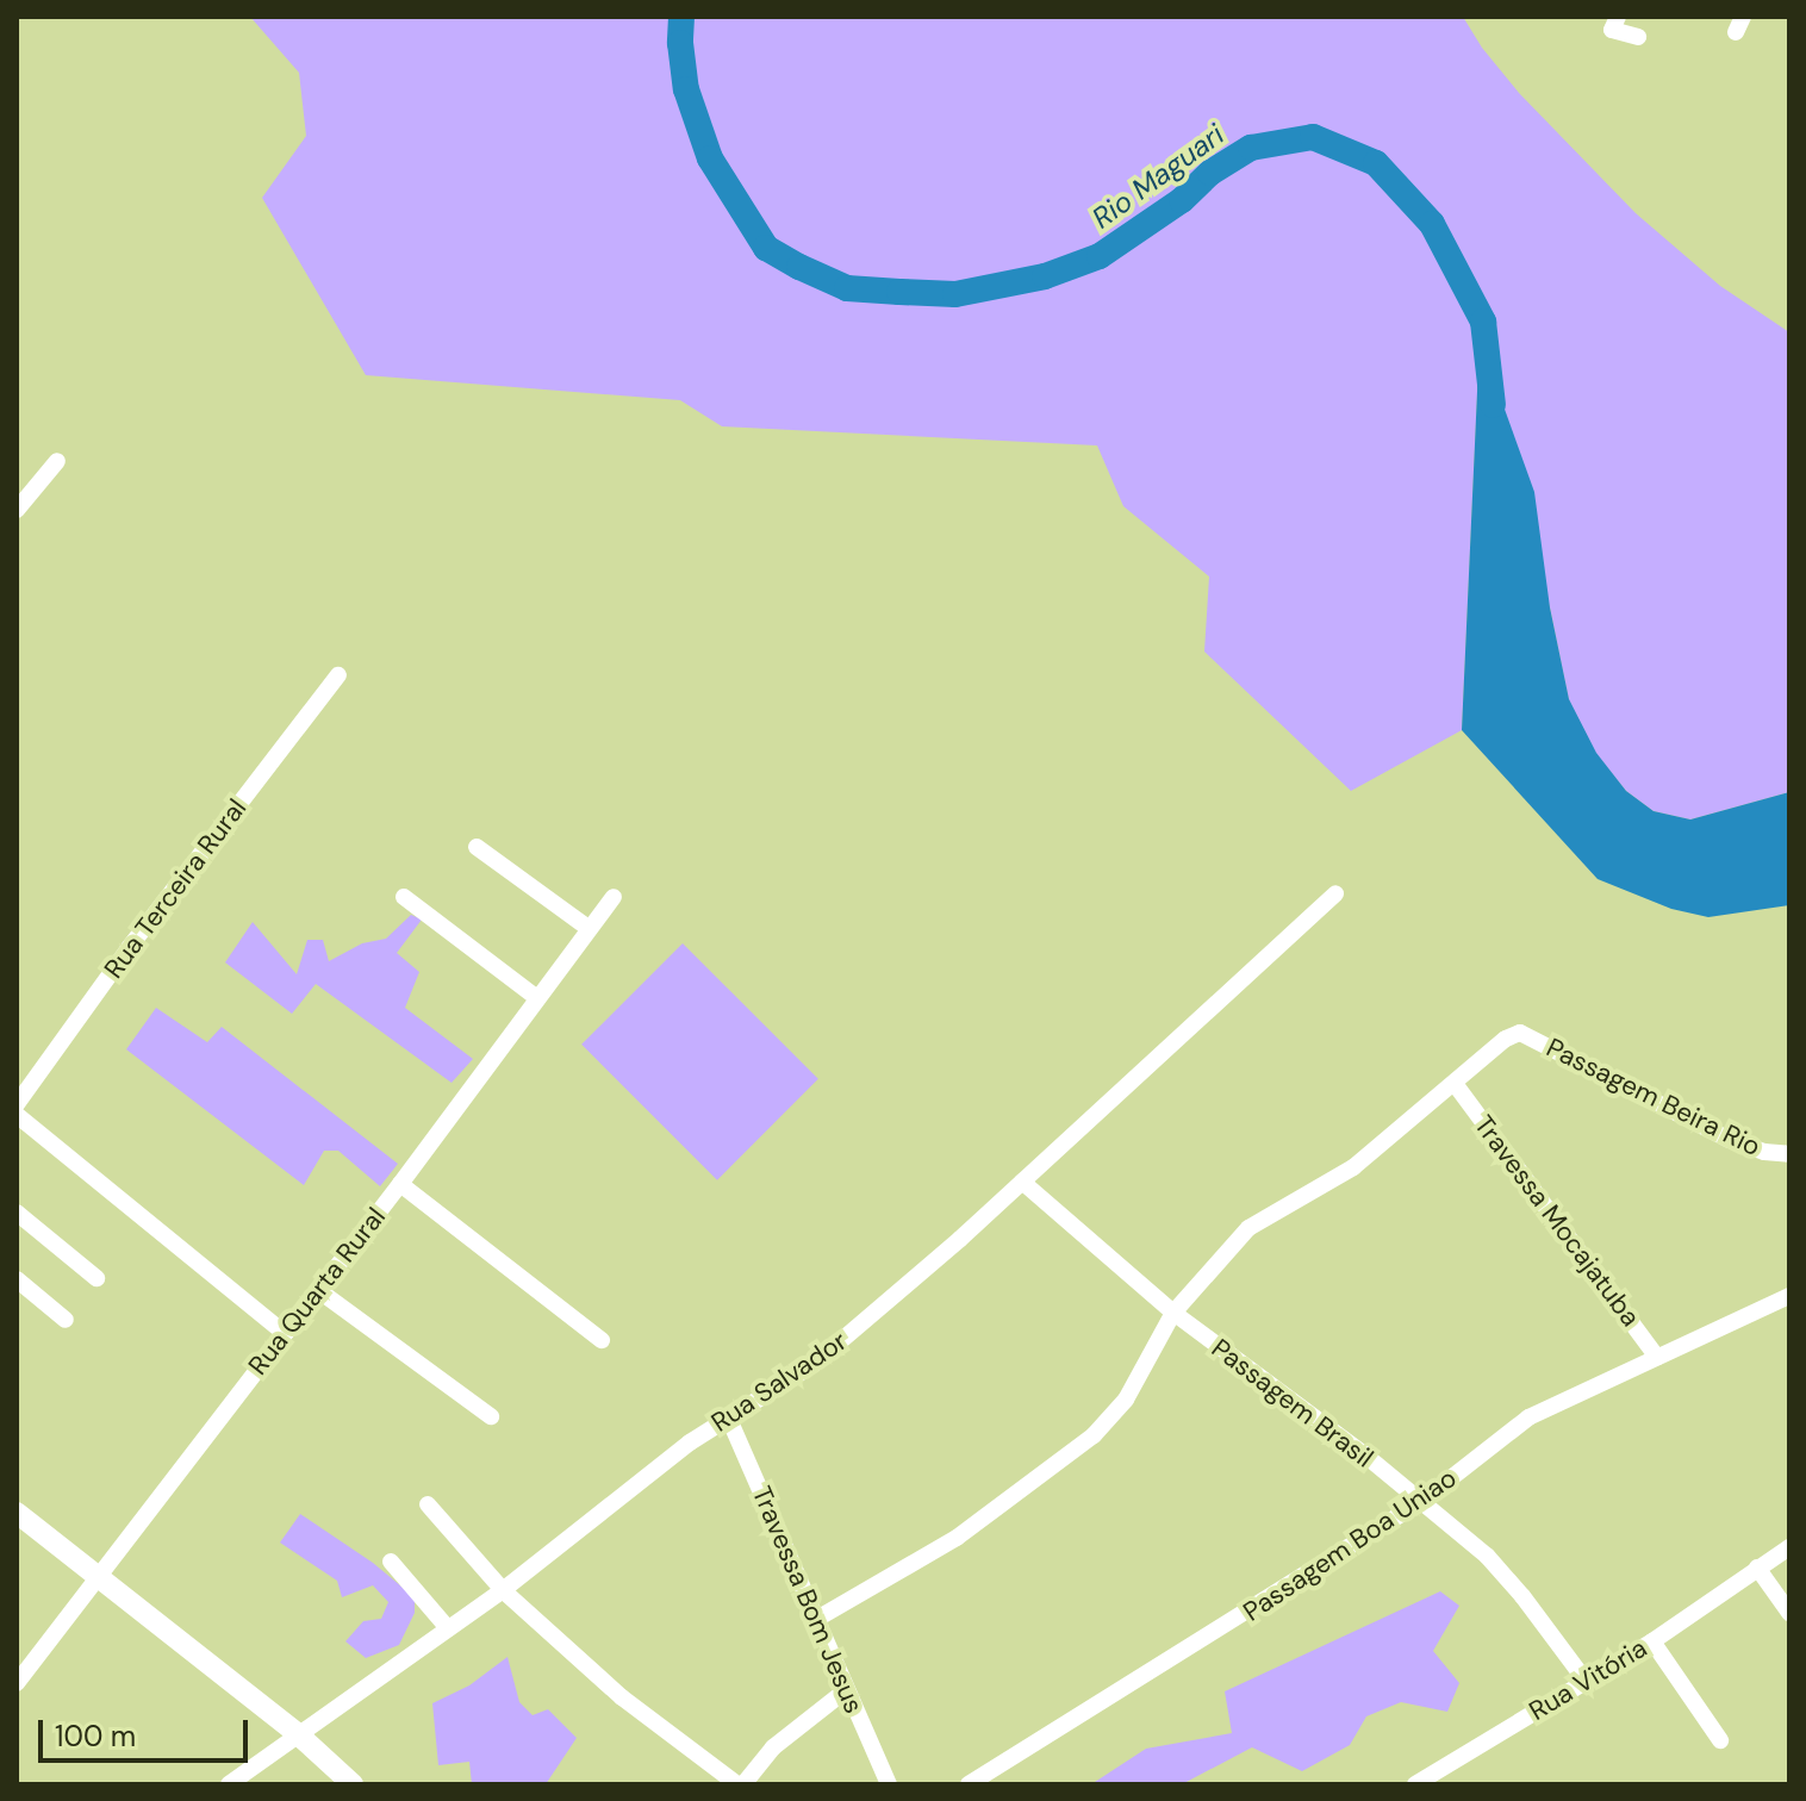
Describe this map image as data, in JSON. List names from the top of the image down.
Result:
{
  "streets": {
    "street": [
      "Rua Terceira Rural",
      "Passagem Beira Rio",
      "Travessa Mocajatuba",
      "Rua Quarta Rural",
      "Rua Salvador",
      "Passagem Brasil",
      "Passagem Boa Uniao",
      "Travessa Bom Jesus",
      "Rua Vitória"
    ]
  },
  "crossings": [
    ["Passagem Beira Rio", "Travessa Mocajatuba"],
    ["Travessa Mocajatuba", "Passagem Boa Uniao"],
    ["Rua Salvador", "Passagem Brasil"],
    ["Rua Salvador", "Travessa Bom Jesus"],
    ["Passagem Brasil", "Passagem Boa Uniao"],
    ["Passagem Brasil", "Rua Vitória"]
  ],
  "water": ["Rio Maguari"],
  "scale_bar": "100 m"
}
